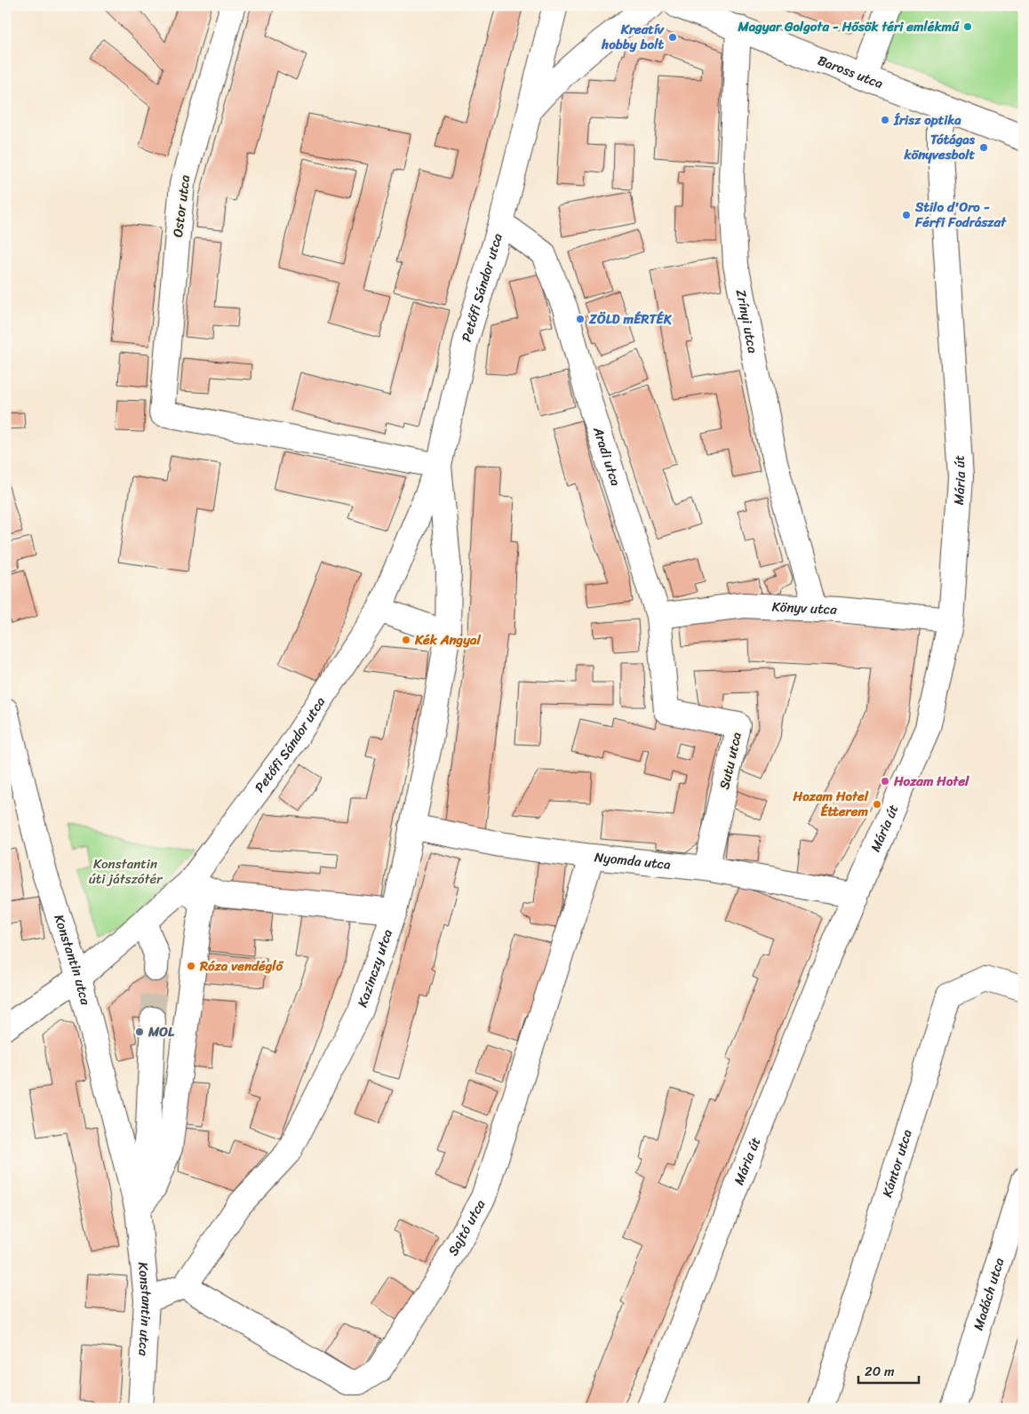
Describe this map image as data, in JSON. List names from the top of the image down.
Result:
{
  "streets": {
    "street": [
      "Baross utca",
      "Ostor utca",
      "Petőfi Sándor utca",
      "Zrínyi utca",
      "Aradi utca",
      "Mária út",
      "Könyv utca",
      "Sutu utca",
      "Nyomda utca",
      "Konstantin utca",
      "Kazinczy utca",
      "Kántor utca",
      "Sajtó utca",
      "Madách utca"
    ]
  },
  "crossings": [
    ["Baross utca", "Zrínyi utca"],
    ["Baross utca", "Mária út"],
    ["Ostor utca", "Petőfi Sándor utca"],
    ["Petőfi Sándor utca", "Aradi utca"],
    ["Petőfi Sándor utca", "Konstantin utca"],
    ["Petőfi Sándor utca", "Kazinczy utca"],
    ["Zrínyi utca", "Könyv utca"],
    ["Aradi utca", "Könyv utca"],
    ["Aradi utca", "Sutu utca"],
    ["Mária út", "Könyv utca"],
    ["Mária út", "Nyomda utca"],
    ["Sutu utca", "Nyomda utca"],
    ["Nyomda utca", "Kazinczy utca"],
    ["Nyomda utca", "Sajtó utca"],
    ["Kazinczy utca", "Sajtó utca"]
  ],
  "parks": ["Konstantin úti játszótér"],
  "places": [
    "Magyar Golgota - Hősök téri emlékmű",
    "Kreatív hobby bolt",
    "Írisz optika",
    "Tótágas könyvesbolt",
    "Stilo d'Oro - Férfi Fodrászat",
    "ZÖLD mÉRTÉK",
    "Kék Angyal",
    "Hozam Hotel",
    "Hozam Hotel Étterem",
    "Róza vendéglő",
    "MOL"
  ],
  "scale_bar": "20 m"
}
